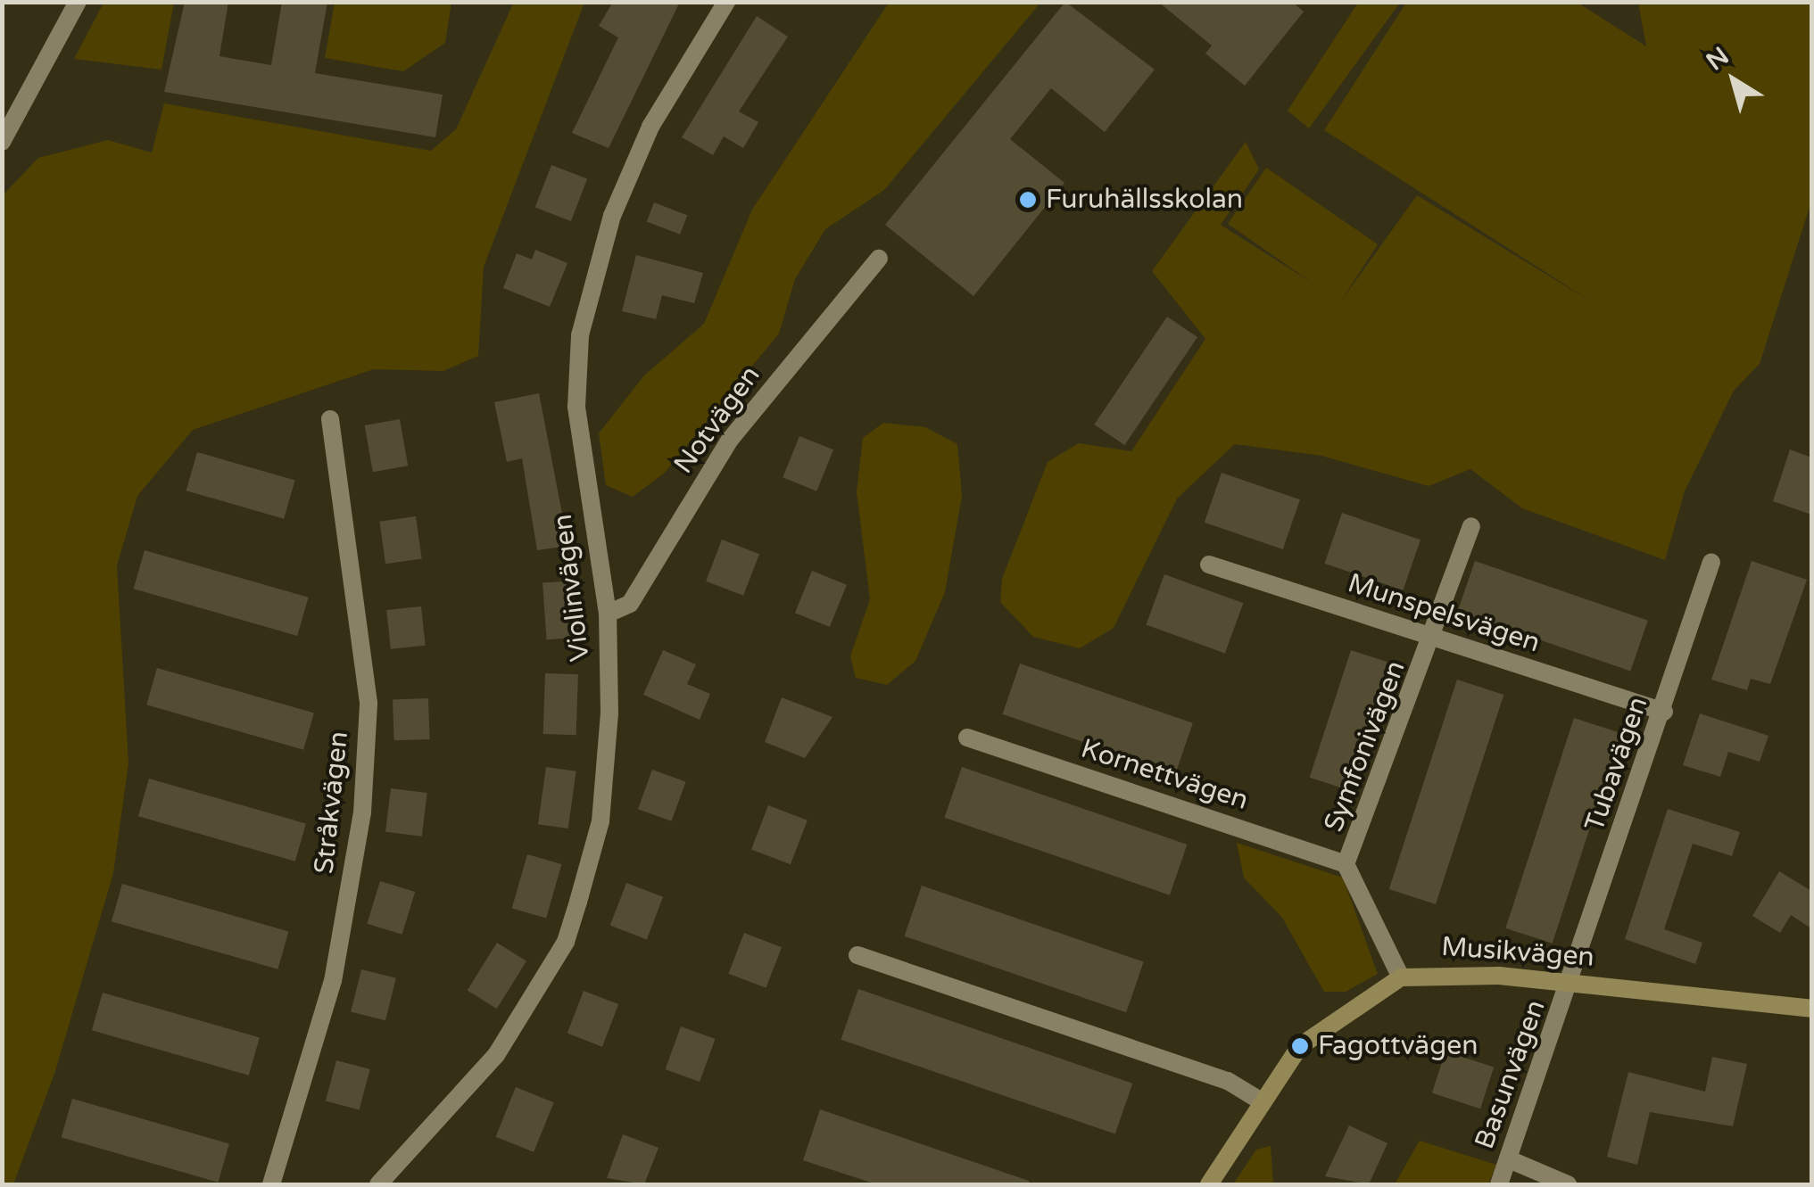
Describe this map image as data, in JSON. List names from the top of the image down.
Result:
{
  "streets": {
    "street": [
      "Notvägen",
      "Violinvägen",
      "Munspelsvägen",
      "Symfonivägen",
      "Tubavägen",
      "Kornettvägen",
      "Stråkvägen",
      "Musikvägen",
      "Basunvägen"
    ]
  },
  "crossings": [
    ["Notvägen", "Violinvägen"],
    ["Munspelsvägen", "Symfonivägen"],
    ["Munspelsvägen", "Tubavägen"],
    ["Symfonivägen", "Kornettvägen"],
    ["Symfonivägen", "Musikvägen"],
    ["Tubavägen", "Musikvägen"],
    ["Tubavägen", "Basunvägen"],
    ["Musikvägen", "Basunvägen"]
  ],
  "places": ["Furuhällsskolan", "Fagottvägen"],
  "north": "top left"
}
